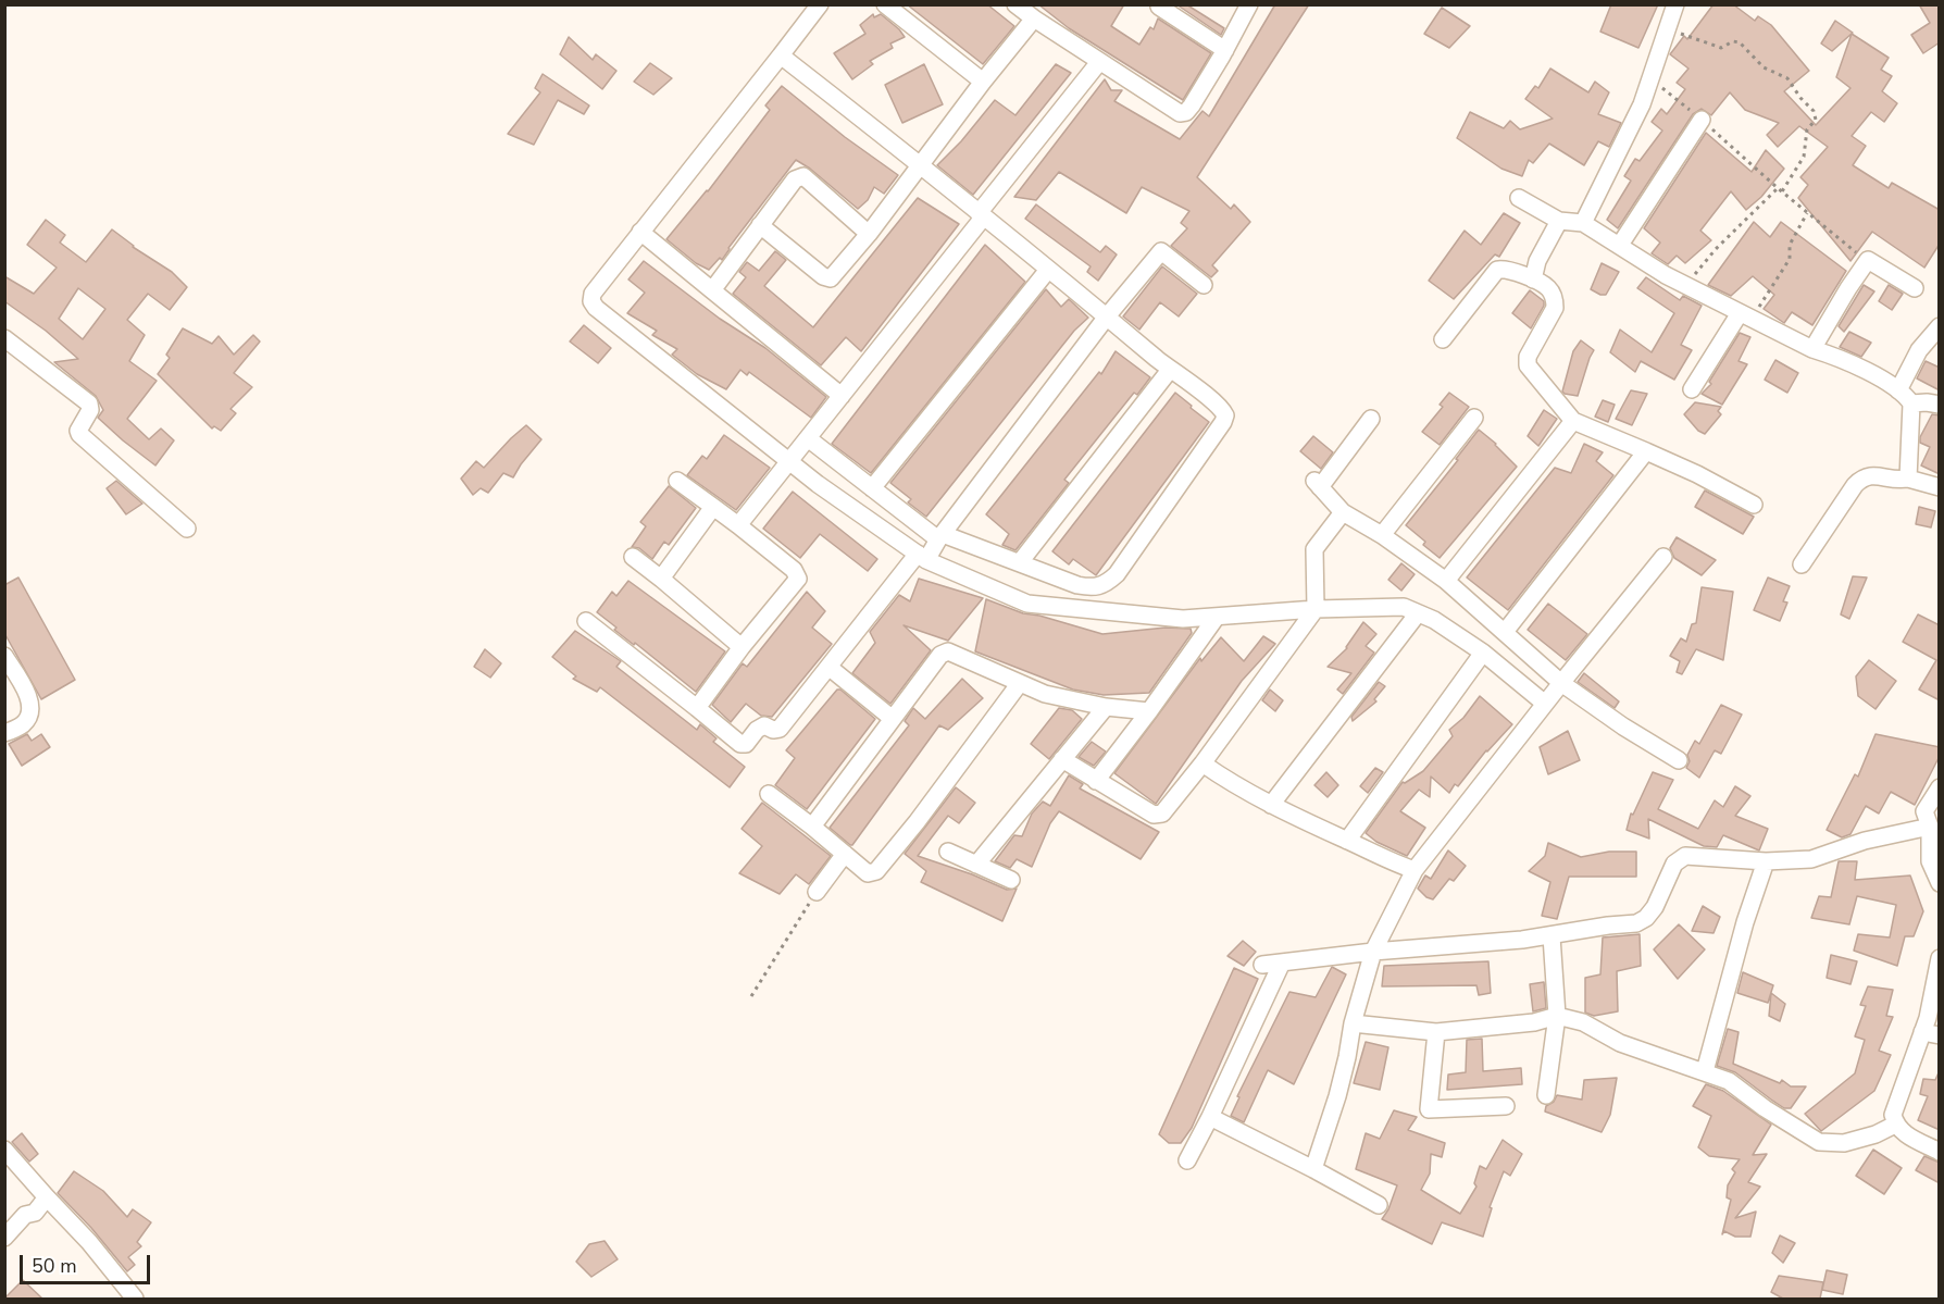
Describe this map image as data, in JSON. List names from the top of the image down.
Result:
{
  "scale_bar": "50 m"
}
